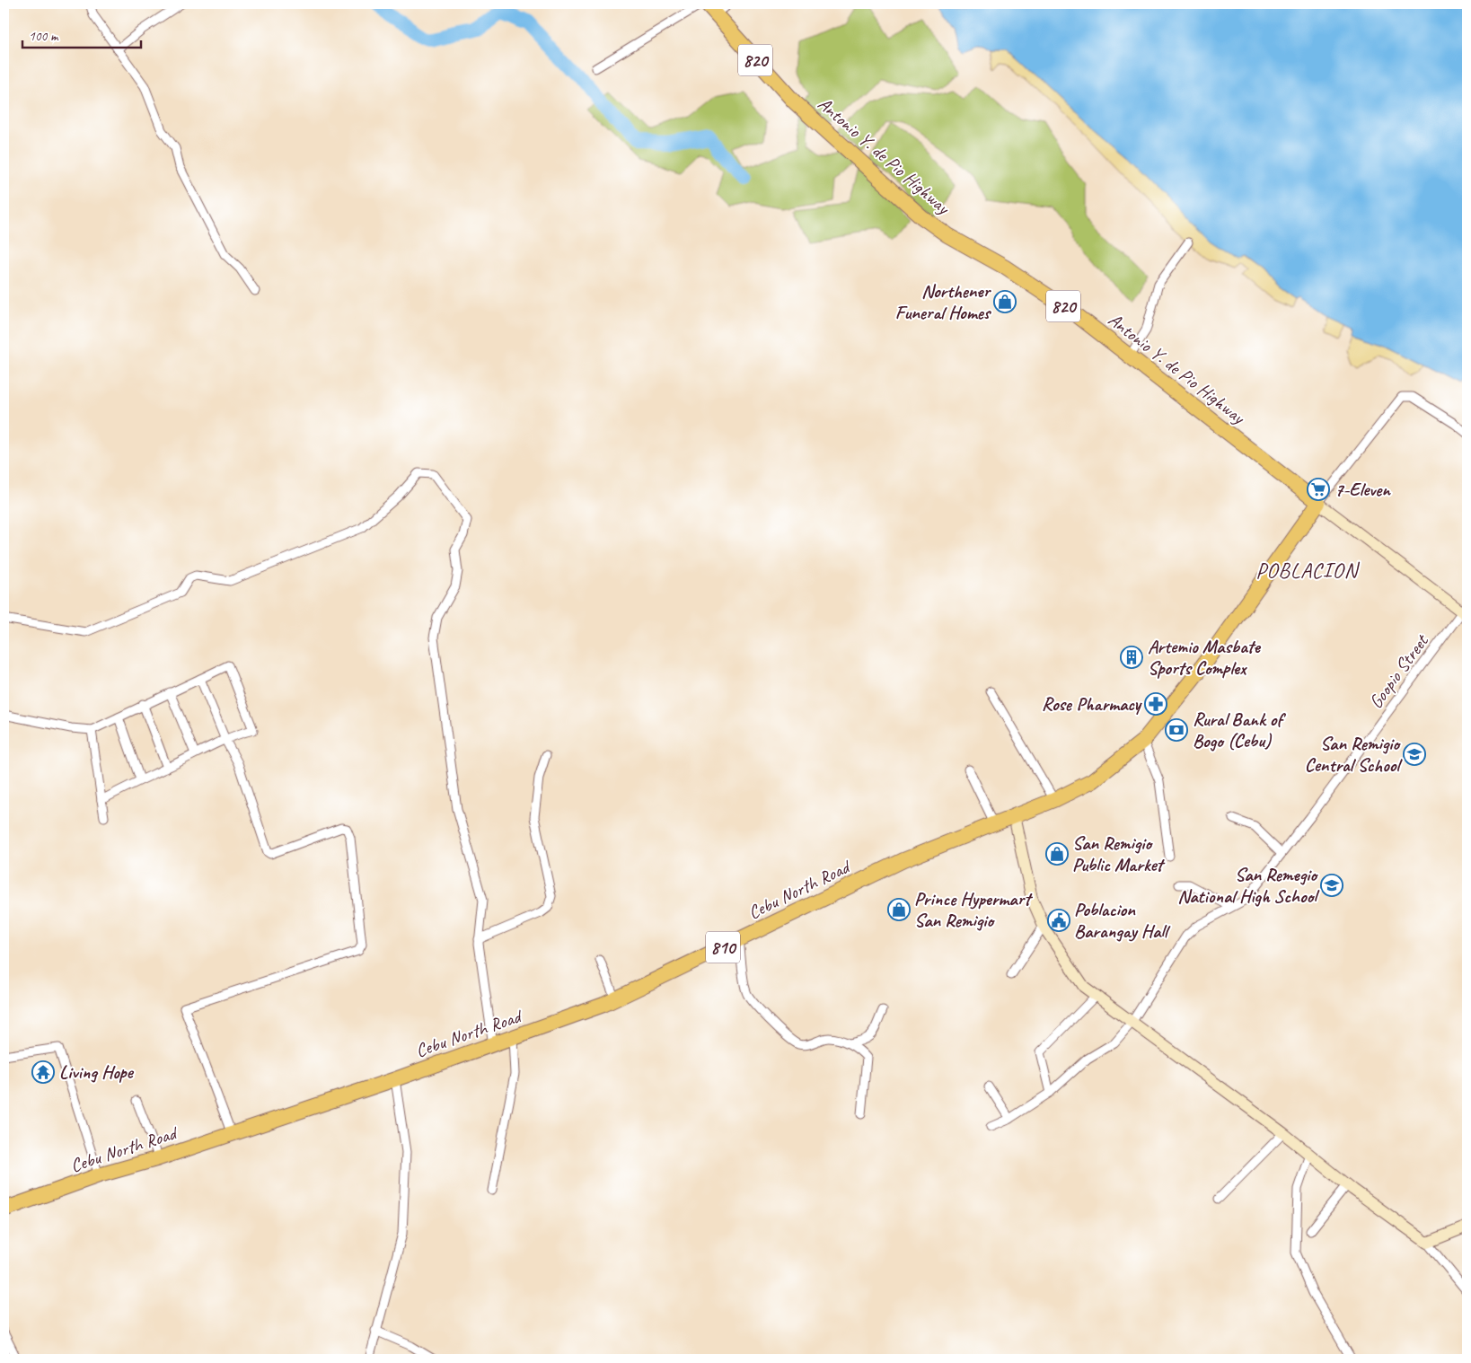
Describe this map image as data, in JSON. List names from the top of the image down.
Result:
{
  "streets": {
    "highway": [
      "820",
      "Antonio Y. de Pio Highway",
      "Cebu North Road",
      "810"
    ],
    "street": ["Goopio Street"]
  },
  "crossings": [
    ["Antonio Y. de Pio Highway", "Cebu North Road"]
  ],
  "districts": ["POBLACION"],
  "places": {
    "shop": ["Northener Funeral Homes", "San Remigio Public Market", "Prince Hypermart San Remigio"],
    "supermarket": ["7-Eleven"],
    "building": ["Artemio Masbate Sports Complex"],
    "pharmacy": ["Rose Pharmacy"],
    "bank": ["Rural Bank of Bogo (Cebu)"],
    "school or university": ["San Remigio Central School", "San Remegio National High School"],
    "public building": ["Poblacion Barangay Hall"],
    "temple": ["Living Hope"]
  },
  "scale_bar": "100 m"
}
